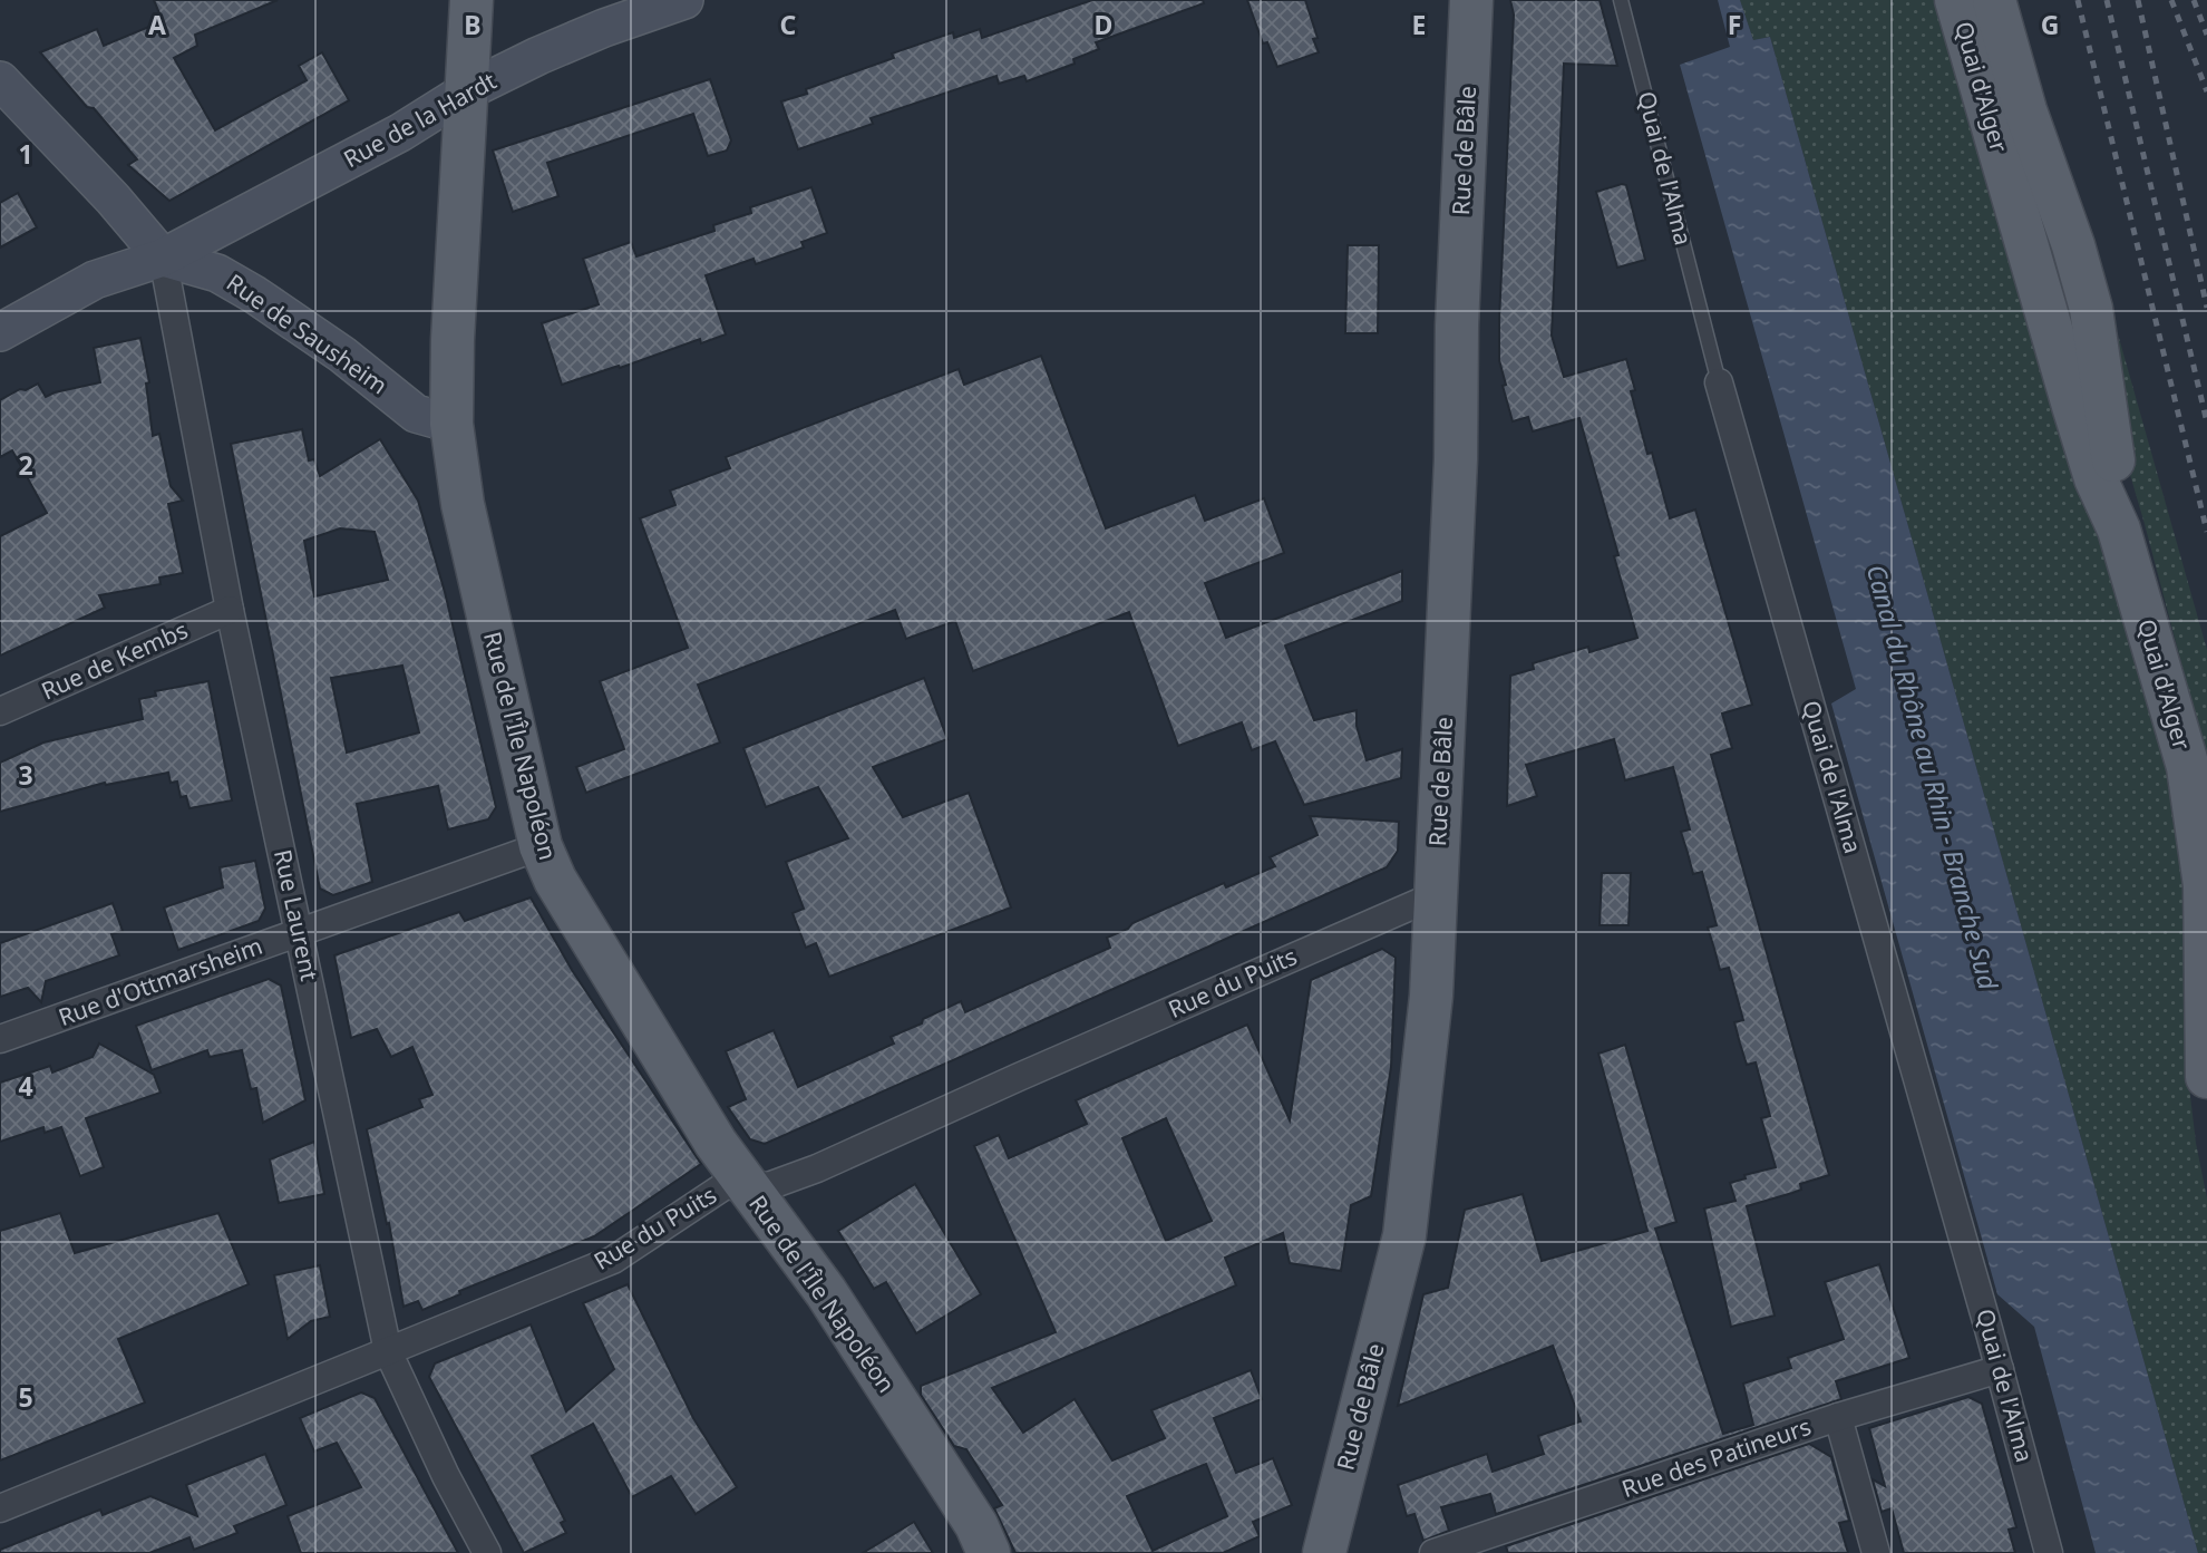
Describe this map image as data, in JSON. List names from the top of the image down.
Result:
{
  "streets": {
    "main road": [
      "Quai d'Alger",
      "Rue de la Hardt",
      "Rue de Bâle",
      "Rue de Sausheim",
      "Rue de l'Île Napoléon"
    ],
    "street": [
      "Quai de l'Alma",
      "Rue de Kembs",
      "Rue Laurent",
      "Rue d'Ottmarsheim",
      "Rue du Puits",
      "Rue des Patineurs"
    ]
  },
  "crossings": [
    ["Rue de la Hardt", "Rue de Sausheim"],
    ["Rue de la Hardt", "Rue de l'Île Napoléon"],
    ["Rue de la Hardt", "Rue Laurent"],
    ["Rue de Bâle", "Rue du Puits"],
    ["Quai de l'Alma", "Rue des Patineurs"],
    ["Rue de Sausheim", "Rue de l'Île Napoléon"],
    ["Rue de Sausheim", "Rue Laurent"],
    ["Rue de Kembs", "Rue Laurent"],
    ["Rue de l'Île Napoléon", "Rue d'Ottmarsheim"],
    ["Rue de l'Île Napoléon", "Rue du Puits"],
    ["Rue Laurent", "Rue d'Ottmarsheim"],
    ["Rue Laurent", "Rue du Puits"]
  ],
  "water": ["Canal du Rhône au Rhin - Branche Sud"],
  "grid": {
    "columns": [
      "A",
      "B",
      "C",
      "D",
      "E",
      "F",
      "G"
    ],
    "rows": [
      "1",
      "2",
      "3",
      "4",
      "5"
    ]
  }
}
